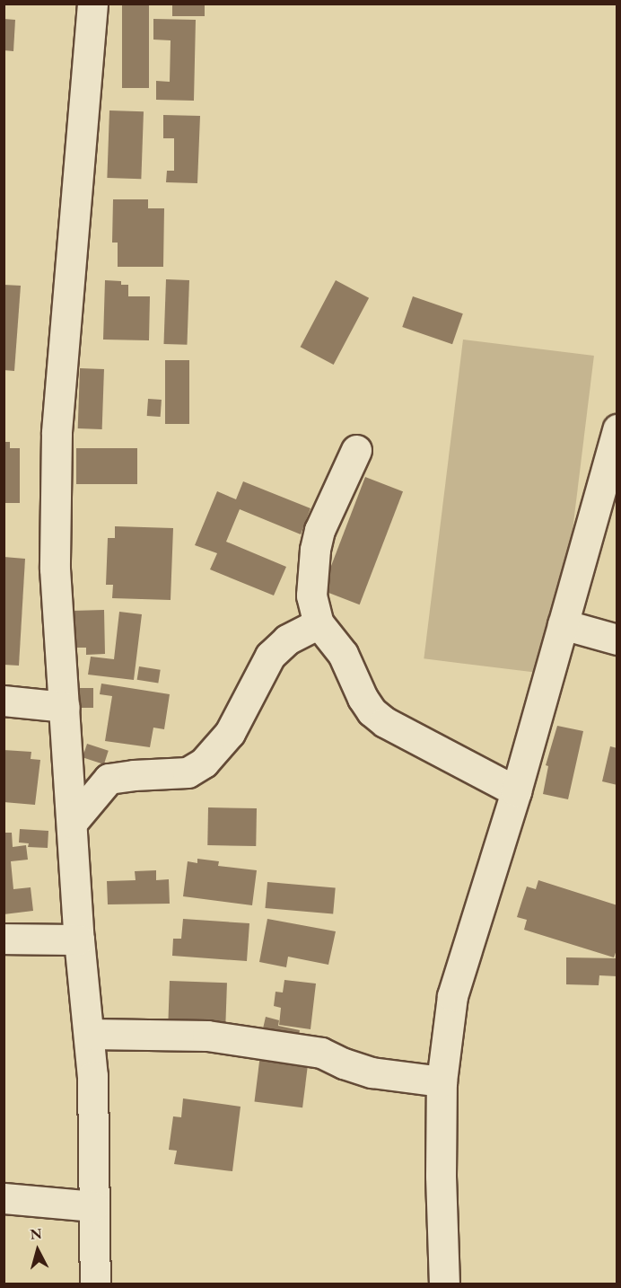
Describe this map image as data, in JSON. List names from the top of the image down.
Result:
{
  "north": "top"
}
